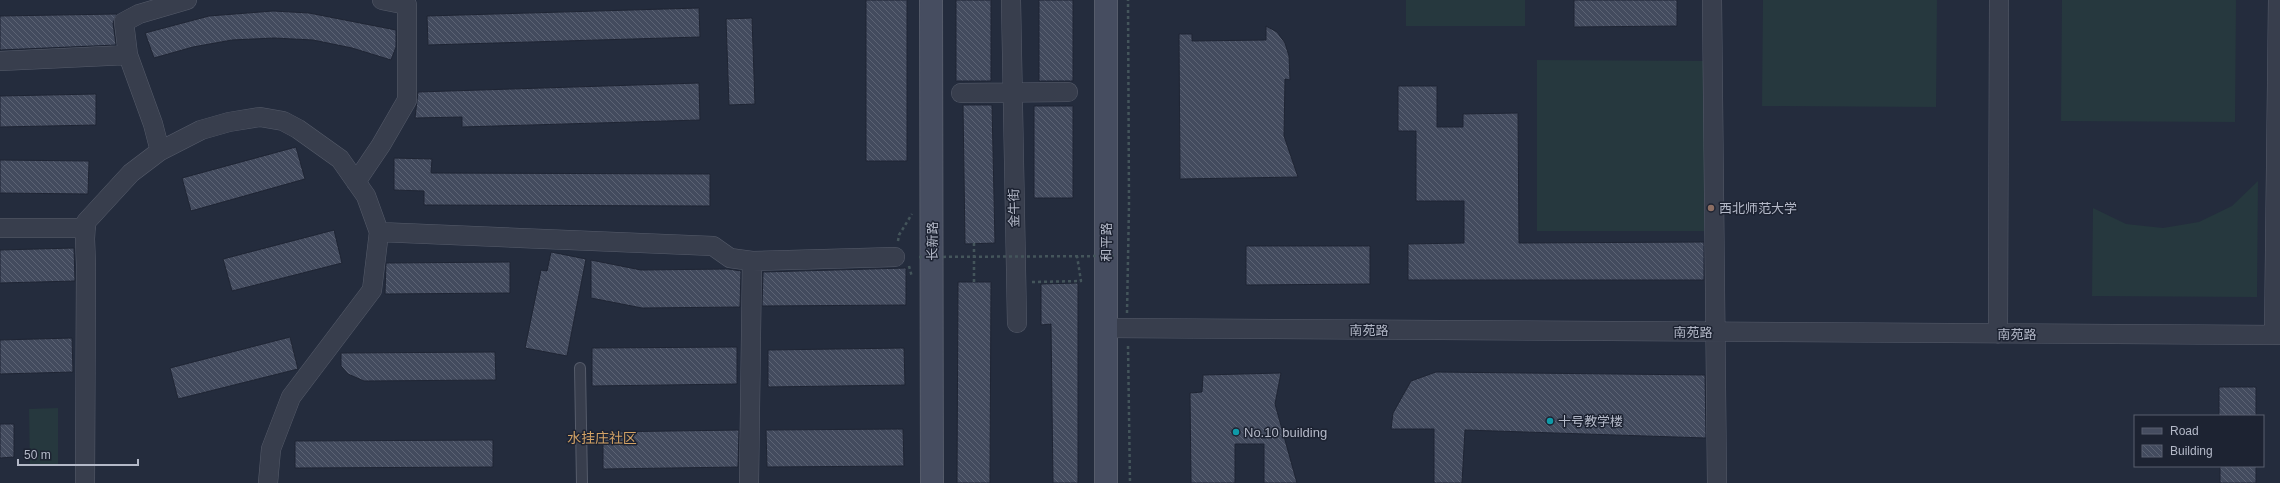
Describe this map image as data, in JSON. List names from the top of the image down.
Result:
{
  "streets": {
    "street": [
      "金牛街",
      "长新路",
      "和平路",
      "南苑路"
    ]
  },
  "crossings": [
    ["和平路", "南苑路"]
  ],
  "districts": ["水挂庄社区"],
  "places": ["西北师范大学", "十号教学楼", "No.10 building"],
  "legend": ["Road", "Building"],
  "scale_bar": "50 m"
}
